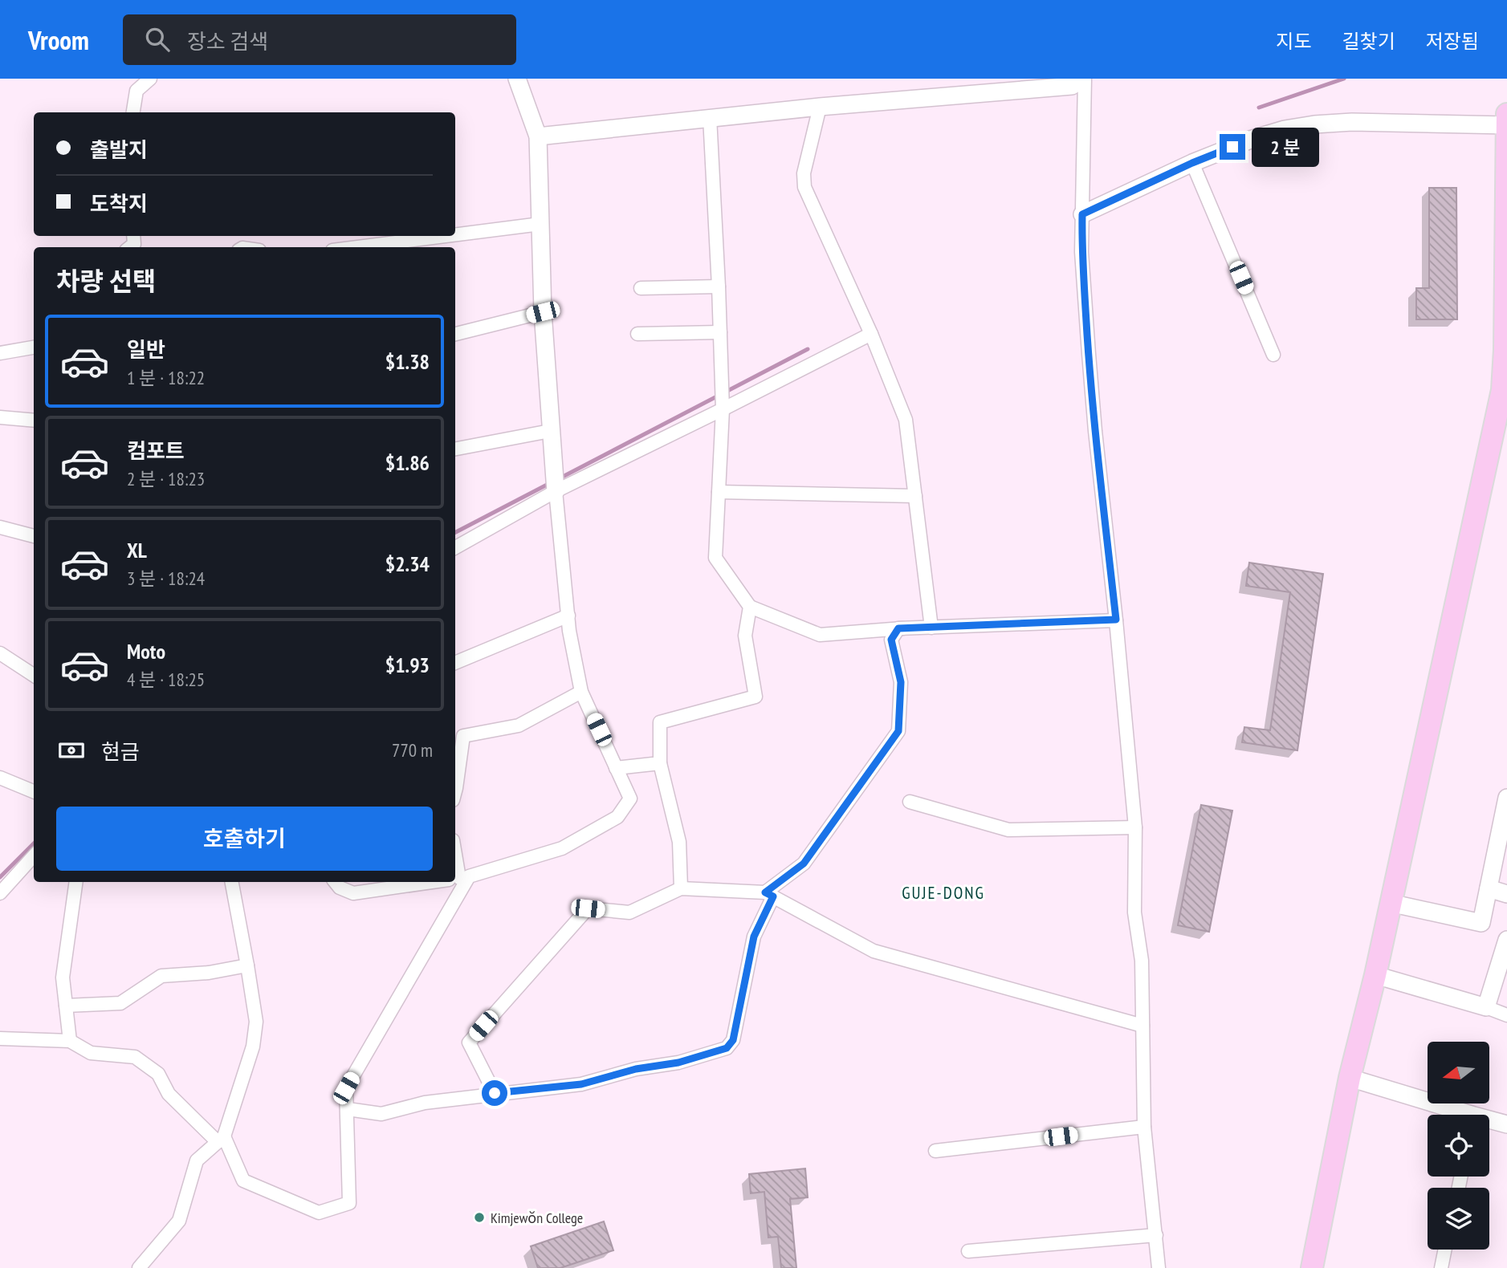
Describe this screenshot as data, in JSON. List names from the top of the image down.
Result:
{
  "districts": ["GUJE-DONG"],
  "places": ["Kimjewŏn College"],
  "north": "left",
  "page": {
    "header": "Vroom",
    "search": "장소 검색",
    "nav": ["지도", "길찾기", "저장됨"],
    "banner": ["출발지", "도착지"],
    "bubble": "2 분",
    "heading": "차량 선택",
    "list": [
      {
        "name": "일반",
        "note": "1 분 · 18:22",
        "value": "$1.38"
      },
      {
        "name": "컴포트",
        "note": "2 분 · 18:23",
        "value": "$1.86"
      },
      {
        "name": "XL",
        "note": "3 분 · 18:24",
        "value": "$2.34"
      },
      {
        "name": "Moto",
        "note": "4 분 · 18:25",
        "value": "$1.93"
      }
    ],
    "pay": ["현금", "770 m"],
    "buttons": "호출하기"
  }
}
